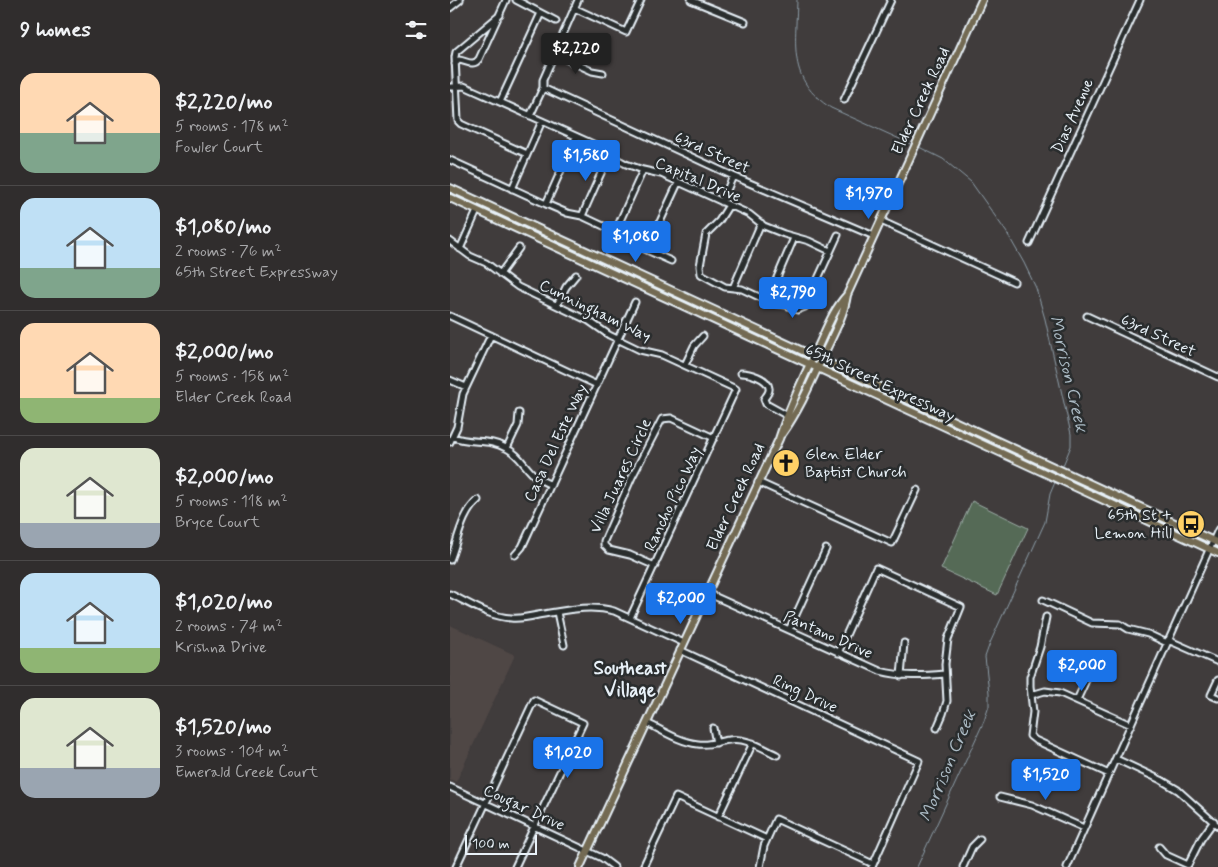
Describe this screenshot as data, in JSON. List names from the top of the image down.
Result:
{
  "streets": {
    "main road": ["Elder Creek Road", "65th Street Expressway"],
    "street": [
      "Dias Avenue",
      "63rd Street",
      "Capital Drive",
      "Cunningham Way",
      "Casa Del Este Way",
      "Villa Juares Circle",
      "Rancho Pico Way",
      "Pantano Drive",
      "Ring Drive",
      "Cougar Drive"
    ]
  },
  "crossings": [
    ["Elder Creek Road", "63rd Street"],
    ["Elder Creek Road", "65th Street Expressway"],
    ["Elder Creek Road", "Pantano Drive"],
    ["Elder Creek Road", "Ring Drive"],
    ["Elder Creek Road", "Cougar Drive"],
    ["Cunningham Way", "Casa Del Este Way"],
    ["Cunningham Way", "Rancho Pico Way"],
    ["Villa Juares Circle", "Rancho Pico Way"],
    ["Rancho Pico Way", "Ring Drive"]
  ],
  "districts": ["Southeast Village"],
  "water": ["Morrison Creek"],
  "places": {
    "church": ["Glen Elder Baptist Church"],
    "bus stop": ["65th St + Lemon Hill"]
  },
  "scale_bar": "100 m",
  "page": {
    "heading": "9 homes",
    "price": [
      "$2,220",
      "$1,580",
      "$1,970",
      "$1,080",
      "$2,790",
      "$2,000",
      "$2,000",
      "$1,020",
      "$1,520"
    ],
    "list": [
      {
        "name": "$2,220/mo",
        "note": "5 rooms · 178 m² · Fowler Court"
      },
      {
        "name": "$1,080/mo",
        "note": "2 rooms · 76 m² · 65th Street Expressway"
      },
      {
        "name": "$2,000/mo",
        "note": "5 rooms · 158 m² · Elder Creek Road"
      },
      {
        "name": "$2,000/mo",
        "note": "5 rooms · 118 m² · Bryce Court"
      },
      {
        "name": "$1,020/mo",
        "note": "2 rooms · 74 m² · Krishna Drive"
      },
      {
        "name": "$1,520/mo",
        "note": "3 rooms · 104 m² · Emerald Creek Court"
      }
    ],
    "scale": "100 m"
  }
}
